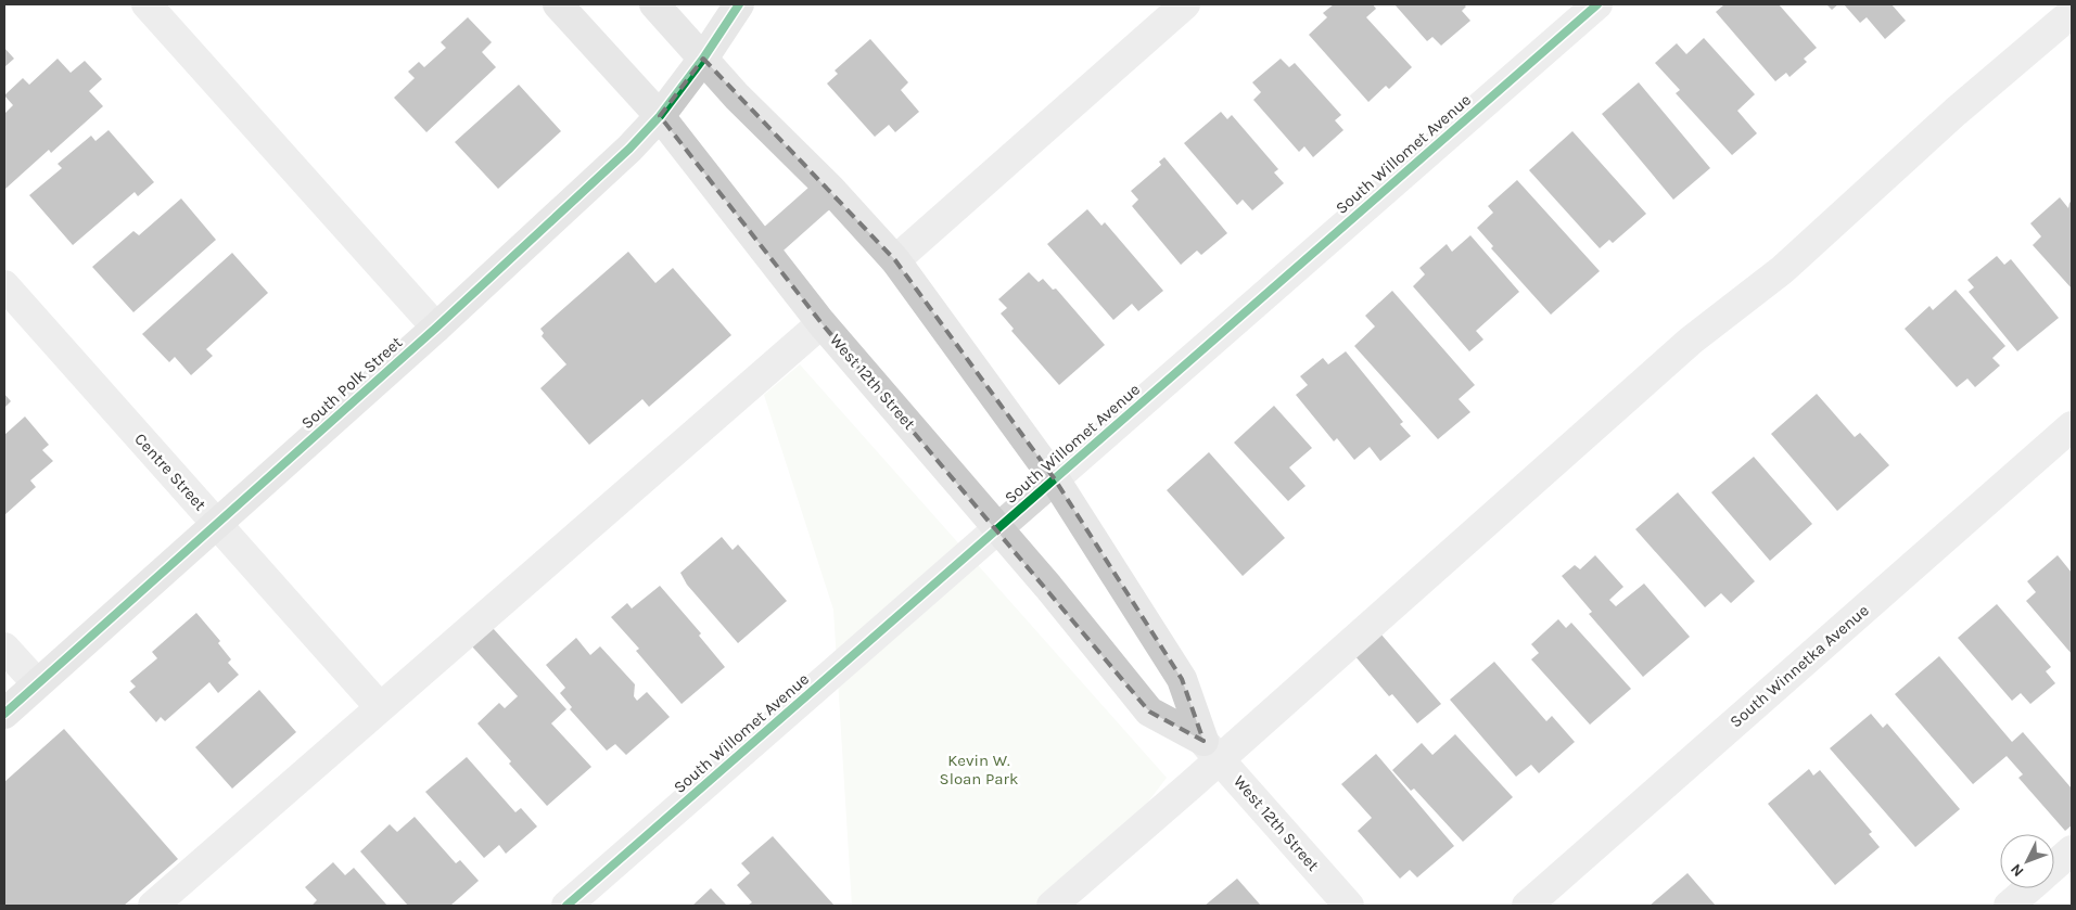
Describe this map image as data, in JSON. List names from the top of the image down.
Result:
{
  "streets": {
    "main road": ["West 12th Street", "South Polk Street"],
    "street": ["South Willomet Avenue", "Centre Street", "South Winnetka Avenue"]
  },
  "crossings": [
    ["South Willomet Avenue", "West 12th Street"],
    ["West 12th Street", "South Polk Street"],
    ["South Polk Street", "Centre Street"]
  ],
  "parks": ["Kevin W. Sloan Park"],
  "north": "bottom left"
}
